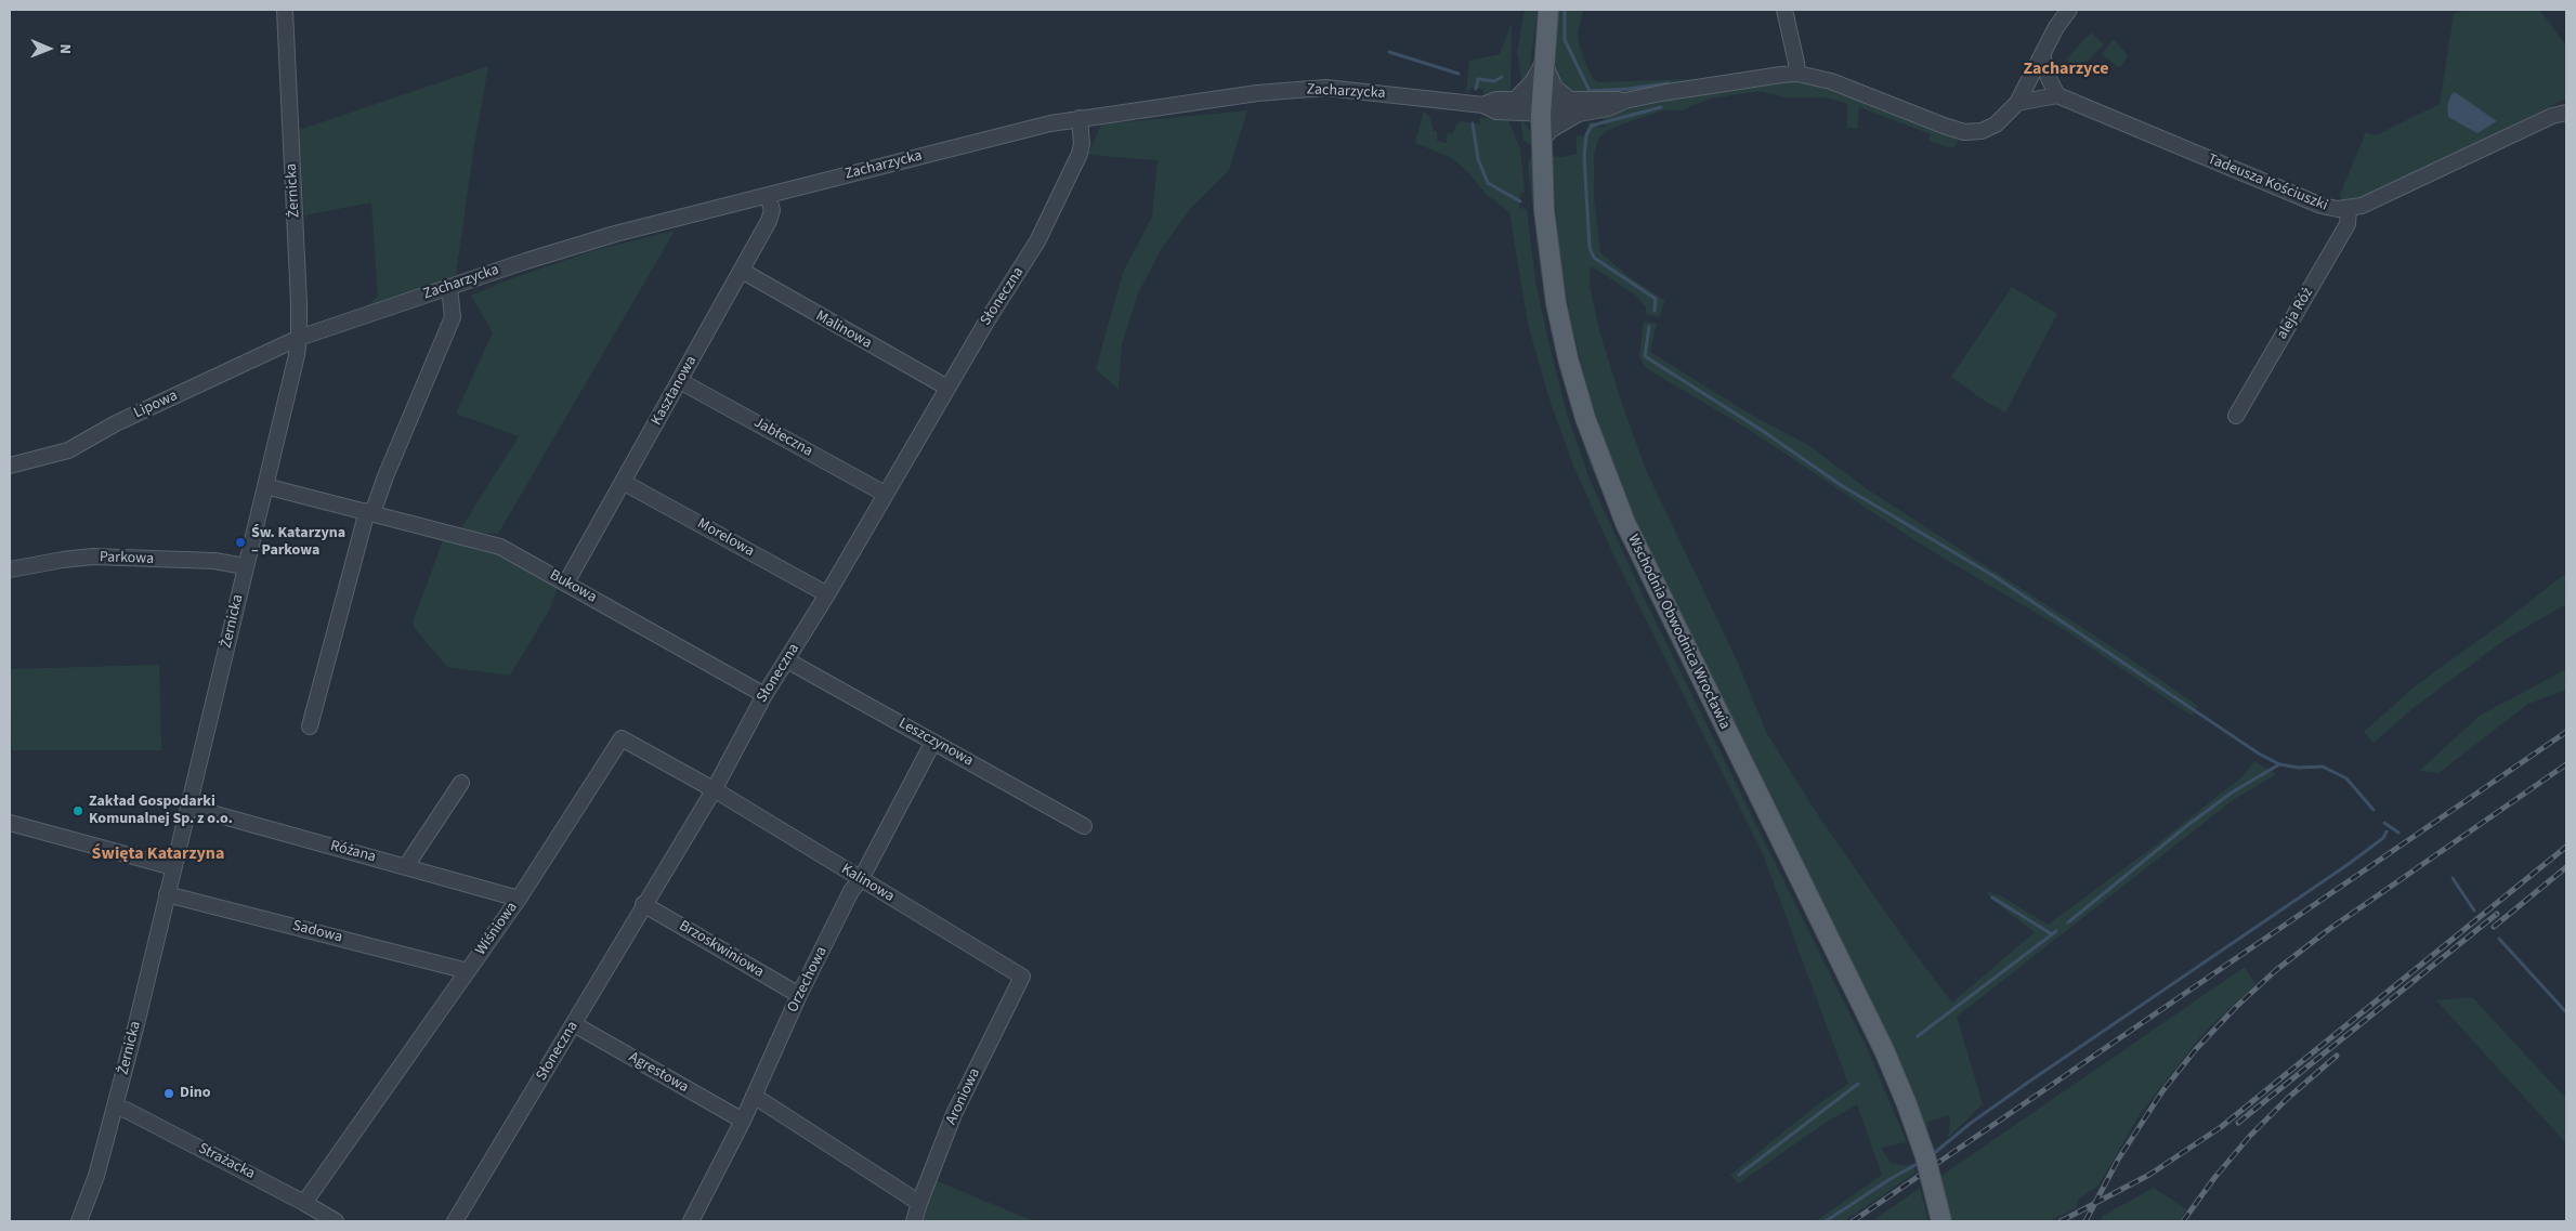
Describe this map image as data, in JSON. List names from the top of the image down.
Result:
{
  "streets": {
    "main road": ["Wschodnia Obwodnica Wrocławia"],
    "street": [
      "Zacharzycka",
      "Tadeusza Kościuszki",
      "Żernicka",
      "Słoneczna",
      "aleja Róż",
      "Malinowa",
      "Kasztanowa",
      "Lipowa",
      "Jabłeczna",
      "Morelowa",
      "Parkowa",
      "Bukowa",
      "Leszczynowa",
      "Różana",
      "Kalinowa",
      "Wiśniowa",
      "Sadowa",
      "Brzoskwiniowa",
      "Orzechowa",
      "Agrestowa",
      "Aroniowa",
      "Strażacka"
    ]
  },
  "crossings": [
    ["Zacharzycka", "Żernicka"],
    ["Zacharzycka", "Słoneczna"],
    ["Zacharzycka", "Kasztanowa"],
    ["Zacharzycka", "Lipowa"],
    ["Zacharzycka", "Wschodnia Obwodnica Wrocławia"],
    ["Tadeusza Kościuszki", "aleja Róż"],
    ["Żernicka", "Lipowa"],
    ["Żernicka", "Parkowa"],
    ["Żernicka", "Bukowa"],
    ["Żernicka", "Różana"],
    ["Żernicka", "Sadowa"],
    ["Żernicka", "Strażacka"],
    ["Słoneczna", "Malinowa"],
    ["Słoneczna", "Jabłeczna"],
    ["Słoneczna", "Morelowa"],
    ["Słoneczna", "Bukowa"],
    ["Słoneczna", "Leszczynowa"],
    ["Słoneczna", "Kalinowa"],
    ["Słoneczna", "Wiśniowa"],
    ["Słoneczna", "Brzoskwiniowa"],
    ["Słoneczna", "Agrestowa"],
    ["Malinowa", "Kasztanowa"],
    ["Kasztanowa", "Jabłeczna"],
    ["Kasztanowa", "Morelowa"],
    ["Kasztanowa", "Bukowa"],
    ["Leszczynowa", "Orzechowa"],
    ["Różana", "Wiśniowa"],
    ["Kalinowa", "Wiśniowa"],
    ["Kalinowa", "Orzechowa"],
    ["Kalinowa", "Aroniowa"],
    ["Wiśniowa", "Sadowa"],
    ["Wiśniowa", "Strażacka"],
    ["Brzoskwiniowa", "Orzechowa"],
    ["Orzechowa", "Agrestowa"]
  ],
  "districts": ["Zacharzyce", "Święta Katarzyna"],
  "places": ["Św. Katarzyna – Parkowa", "Zakład Gospodarki Komunalnej Sp. z o.o.", "Dino"],
  "north": "right"
}
